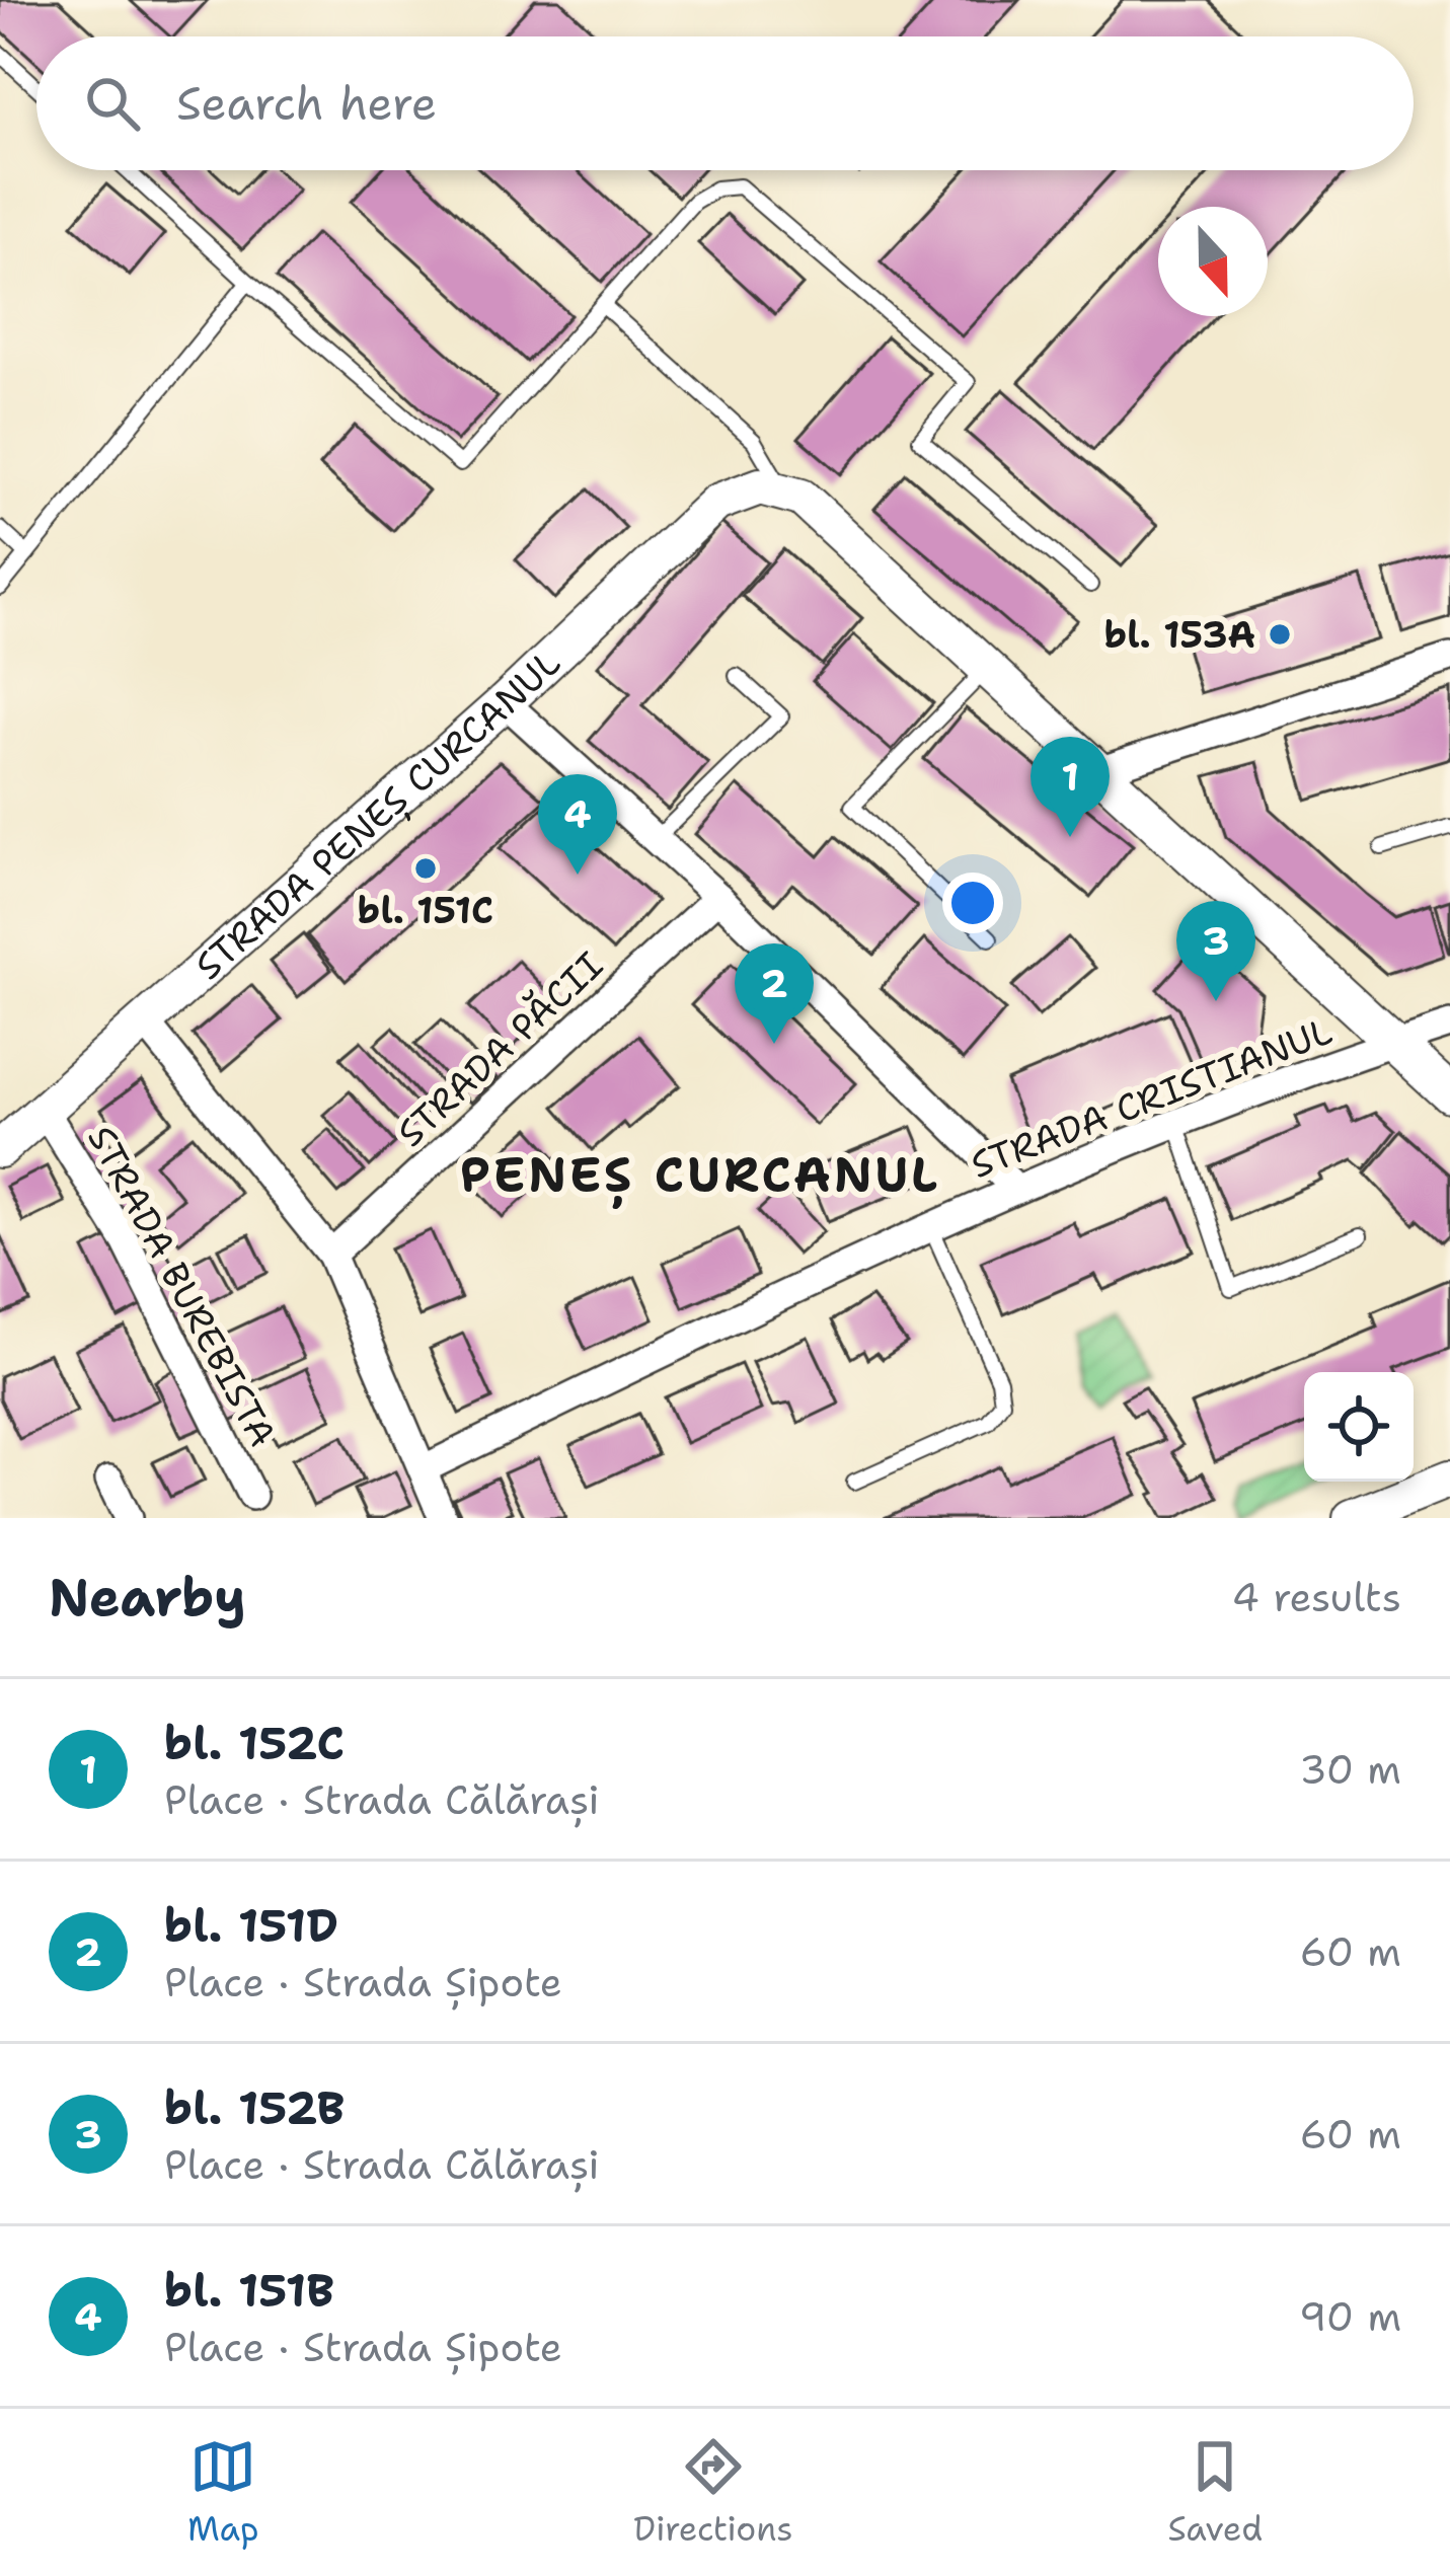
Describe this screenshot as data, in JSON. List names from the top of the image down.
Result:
{
  "streets": {
    "street": [
      "STRADA PENEȘ CURCANUL",
      "STRADA PĂCII",
      "STRADA CRISTIANUL",
      "STRADA BUREBISTA"
    ]
  },
  "crossings": [
    ["STRADA PENEȘ CURCANUL", "STRADA BUREBISTA"]
  ],
  "districts": ["PENEȘ CURCANUL"],
  "places": ["bl. 153A", "bl. 151C"],
  "north": "bottom",
  "page": {
    "search": "Search here",
    "pins": [
      "1",
      "4",
      "3",
      "2"
    ],
    "heading": ["Nearby", "4 results"],
    "list": [
      {
        "mark": "1",
        "name": "bl. 152C",
        "note": "Place · Strada Călărași",
        "value": "30 m"
      },
      {
        "mark": "2",
        "name": "bl. 151D",
        "note": "Place · Strada Șipote",
        "value": "60 m"
      },
      {
        "mark": "3",
        "name": "bl. 152B",
        "note": "Place · Strada Călărași",
        "value": "60 m"
      },
      {
        "mark": "4",
        "name": "bl. 151B",
        "note": "Place · Strada Șipote",
        "value": "90 m"
      }
    ],
    "nav": ["Map", "Directions", "Saved"]
  }
}
